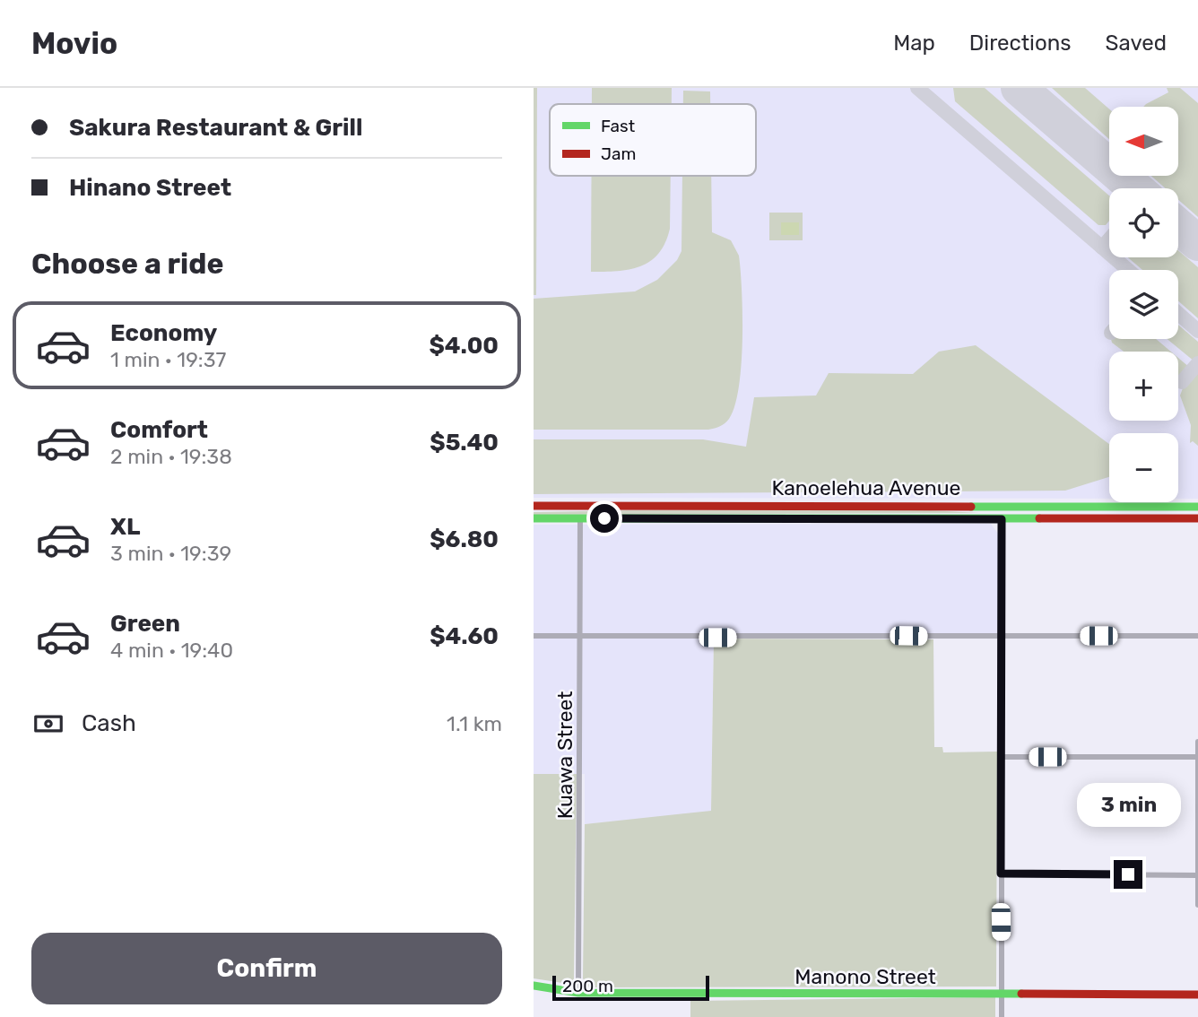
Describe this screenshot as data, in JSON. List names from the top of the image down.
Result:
{
  "streets": {
    "main road": ["Kanoelehua Avenue", "Manono Street"],
    "street": ["Kuawa Street"]
  },
  "crossings": [
    ["Kanoelehua Avenue", "Kuawa Street"],
    ["Kuawa Street", "Manono Street"]
  ],
  "legend": ["Fast", "Jam"],
  "scale_bar": "200 m",
  "north": "left",
  "page": {
    "header": "Movio",
    "nav": ["Map", "Directions", "Saved"],
    "banner": ["Sakura Restaurant & Grill", "Hinano Street"],
    "map_buttons": ["+", "−"],
    "heading": "Choose a ride",
    "list": [
      {
        "name": "Economy",
        "note": "1 min · 19:37",
        "value": "$4.00"
      },
      {
        "name": "Comfort",
        "note": "2 min · 19:38",
        "value": "$5.40"
      },
      {
        "name": "XL",
        "note": "3 min · 19:39",
        "value": "$6.80"
      },
      {
        "name": "Green",
        "note": "4 min · 19:40",
        "value": "$4.60"
      }
    ],
    "pay": ["Cash", "1.1 km"],
    "bubble": "3 min",
    "buttons": "Confirm",
    "scale": "200 m"
  }
}
